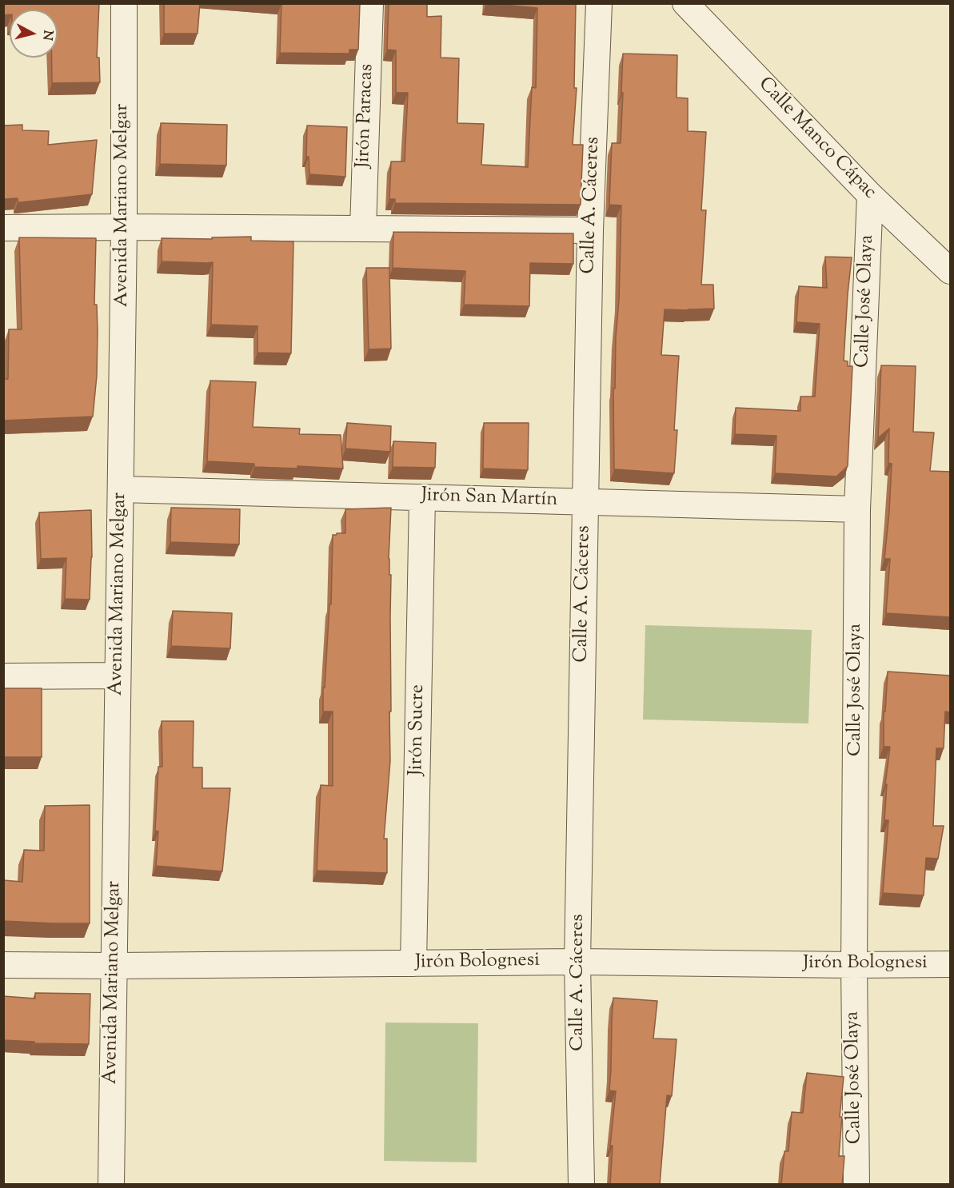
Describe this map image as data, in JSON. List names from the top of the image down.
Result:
{
  "streets": {
    "street": [
      "Jirón Paracas",
      "Calle Manco Cápac",
      "Avenida Mariano Melgar",
      "Calle A. Cáceres",
      "Calle José Olaya",
      "Jirón San Martín",
      "Jirón Sucre",
      "Jirón Bolognesi"
    ]
  },
  "crossings": [
    ["Calle Manco Cápac", "Calle José Olaya"],
    ["Avenida Mariano Melgar", "Jirón San Martín"],
    ["Avenida Mariano Melgar", "Jirón Bolognesi"],
    ["Calle A. Cáceres", "Jirón San Martín"],
    ["Calle A. Cáceres", "Jirón Bolognesi"],
    ["Calle José Olaya", "Jirón San Martín"],
    ["Calle José Olaya", "Jirón Bolognesi"],
    ["Jirón San Martín", "Jirón Sucre"],
    ["Jirón Sucre", "Jirón Bolognesi"]
  ],
  "north": "right"
}
